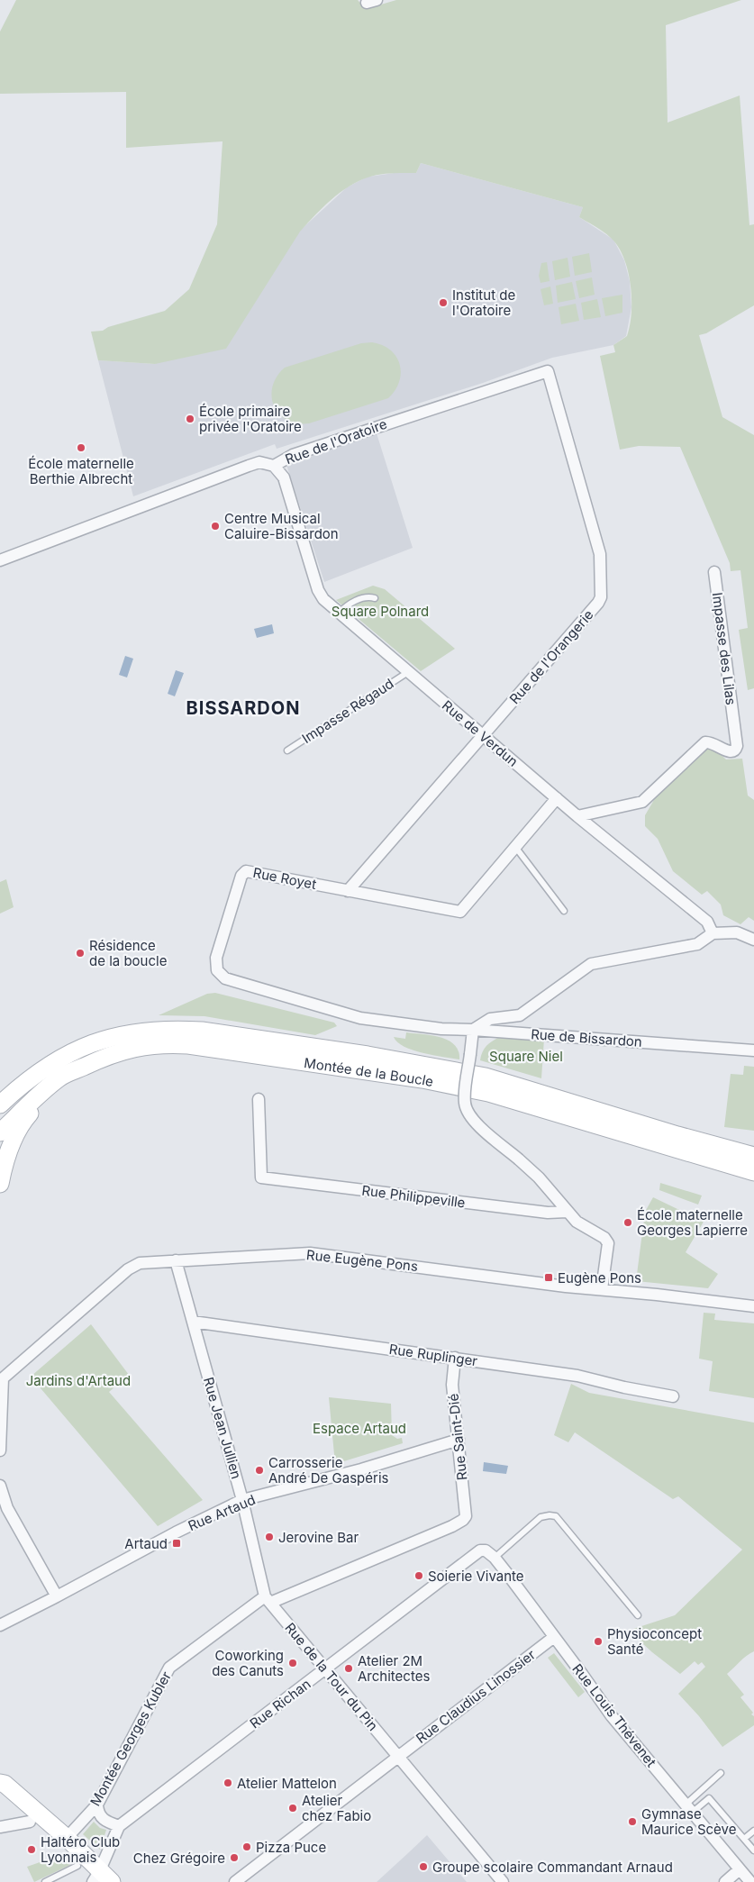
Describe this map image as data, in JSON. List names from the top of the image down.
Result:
{
  "streets": {
    "main road": ["Montée de la Boucle"],
    "street": [
      "Rue de l'Oratoire",
      "Impasse des Lilas",
      "Rue de l'Orangerie",
      "Rue de Verdun",
      "Rue Royet",
      "Rue de Bissardon",
      "Rue Philippeville",
      "Rue Eugène Pons",
      "Rue Ruplinger",
      "Rue Jean Jullien",
      "Rue Saint-Dié",
      "Rue Artaud",
      "Rue de la Tour du Pin",
      "Rue Claudius Linossier",
      "Rue Richan",
      "Rue Louis Thévenet",
      "Montée Georges Kubler"
    ],
    "lane": ["Impasse Régaud"]
  },
  "crossings": [
    ["Rue de l'Oratoire", "Rue de l'Orangerie"],
    ["Rue de l'Oratoire", "Rue de Verdun"],
    ["Impasse des Lilas", "Rue de Verdun"],
    ["Rue de l'Orangerie", "Rue de Verdun"],
    ["Rue de l'Orangerie", "Rue Royet"],
    ["Impasse Régaud", "Rue de Verdun"],
    ["Rue de Verdun", "Rue Royet"],
    ["Rue Royet", "Rue de Bissardon"],
    ["Rue Eugène Pons", "Rue Jean Jullien"],
    ["Rue Ruplinger", "Rue Jean Jullien"],
    ["Rue Ruplinger", "Rue Saint-Dié"],
    ["Rue Jean Jullien", "Rue Artaud"],
    ["Rue Jean Jullien", "Rue de la Tour du Pin"],
    ["Rue Jean Jullien", "Montée Georges Kubler"],
    ["Rue Saint-Dié", "Rue Artaud"],
    ["Rue Saint-Dié", "Montée Georges Kubler"],
    ["Rue de la Tour du Pin", "Rue Claudius Linossier"],
    ["Rue de la Tour du Pin", "Rue Richan"],
    ["Rue de la Tour du Pin", "Montée Georges Kubler"],
    ["Rue Claudius Linossier", "Rue Louis Thévenet"],
    ["Rue Richan", "Rue Louis Thévenet"]
  ],
  "districts": ["BISSARDON"],
  "parks": [
    "Square Polnard",
    "Square Niel",
    "Jardins d'Artaud",
    "Espace Artaud"
  ],
  "places": {
    "other": [
      "Institut de l'Oratoire",
      "École primaire privée l'Oratoire",
      "École maternelle Berthie Albrecht",
      "Centre Musical Caluire-Bissardon",
      "Résidence de la boucle",
      "École maternelle Georges Lapierre",
      "Carrosserie André De Gaspéris",
      "Jerovine Bar",
      "Soierie Vivante",
      "Physioconcept Santé",
      "Coworking des Canuts",
      "Atelier 2M Architectes",
      "Atelier Mattelon",
      "Atelier chez Fabio",
      "Gymnase Maurice Scève",
      "Pizza Puce",
      "Haltéro Club Lyonnais",
      "Chez Grégoire",
      "Groupe scolaire Commandant Arnaud"
    ],
    "transit": ["Eugène Pons", "Artaud"]
  }
}
